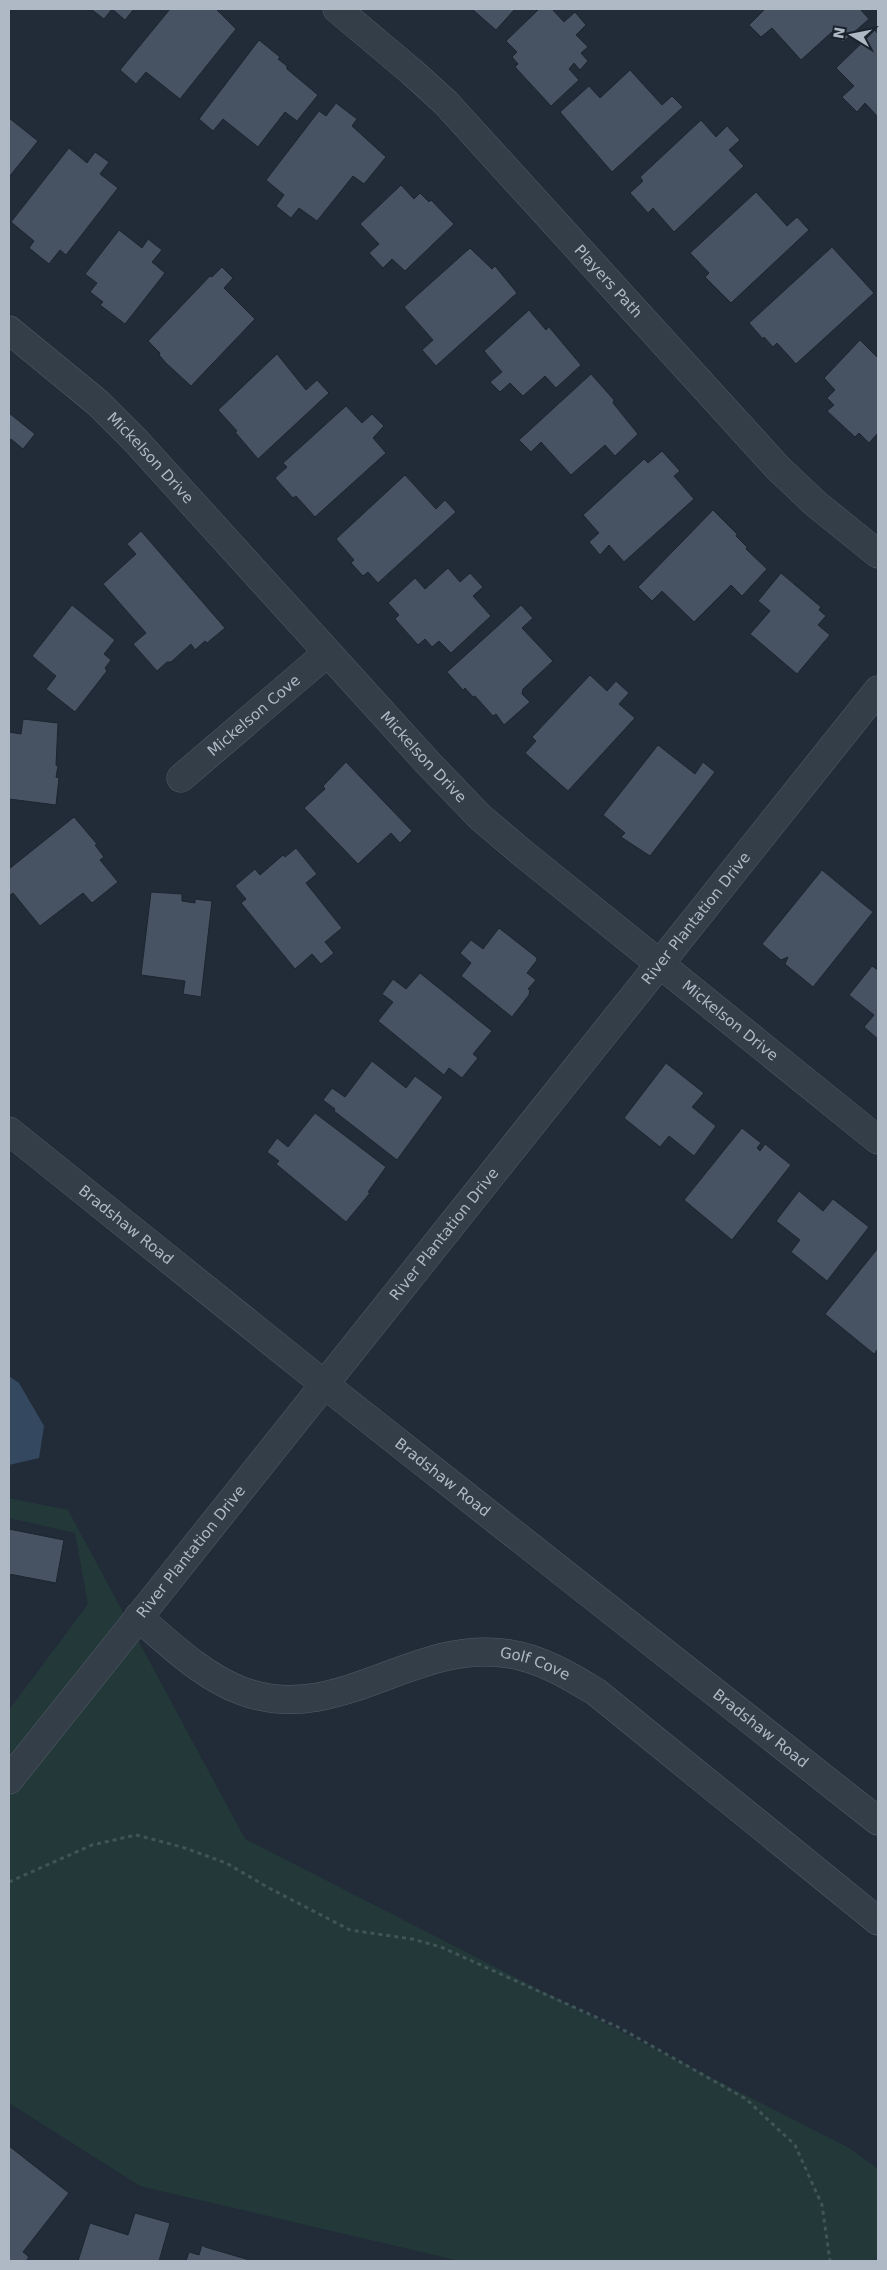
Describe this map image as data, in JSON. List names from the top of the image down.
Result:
{
  "streets": {
    "street": [
      "Players Path",
      "Mickelson Drive",
      "Mickelson Cove",
      "River Plantation Drive",
      "Bradshaw Road",
      "Golf Cove"
    ]
  },
  "crossings": [
    ["Mickelson Drive", "Mickelson Cove"],
    ["Mickelson Drive", "River Plantation Drive"],
    ["River Plantation Drive", "Bradshaw Road"],
    ["River Plantation Drive", "Golf Cove"]
  ],
  "north": "left"
}
